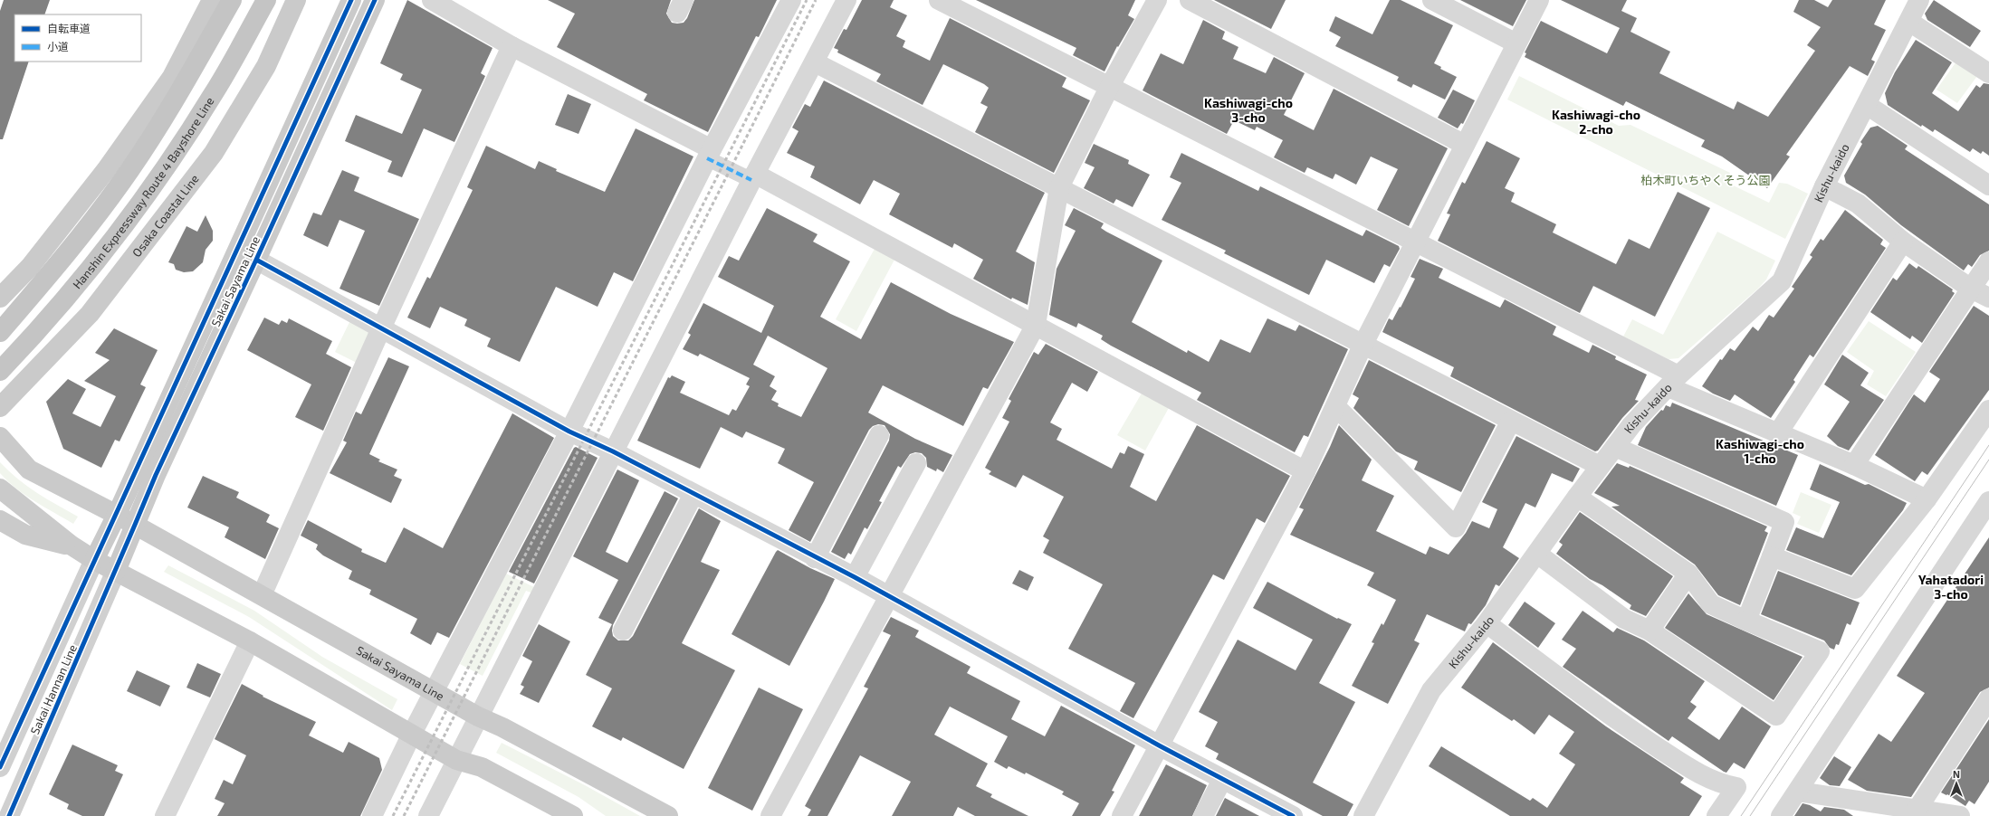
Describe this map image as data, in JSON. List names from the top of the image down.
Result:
{
  "streets": {
    "highway": ["Hanshin Expressway Route 4 Bayshore Line"],
    "main road": ["Osaka Coastal Line", "Sakai Sayama Line", "Sakai Hannan Line"],
    "street": ["Kishu-kaido"]
  },
  "crossings": [
    ["Sakai Sayama Line", "Sakai Hannan Line"]
  ],
  "districts": [
    "Kashiwagi-cho 3-cho",
    "Kashiwagi-cho 2-cho",
    "Kashiwagi-cho 1-cho",
    "Yahatadori 3-cho"
  ],
  "parks": ["柏木町いちやくそう公園"],
  "legend": ["自転車道", "小道"],
  "north": "top"
}
